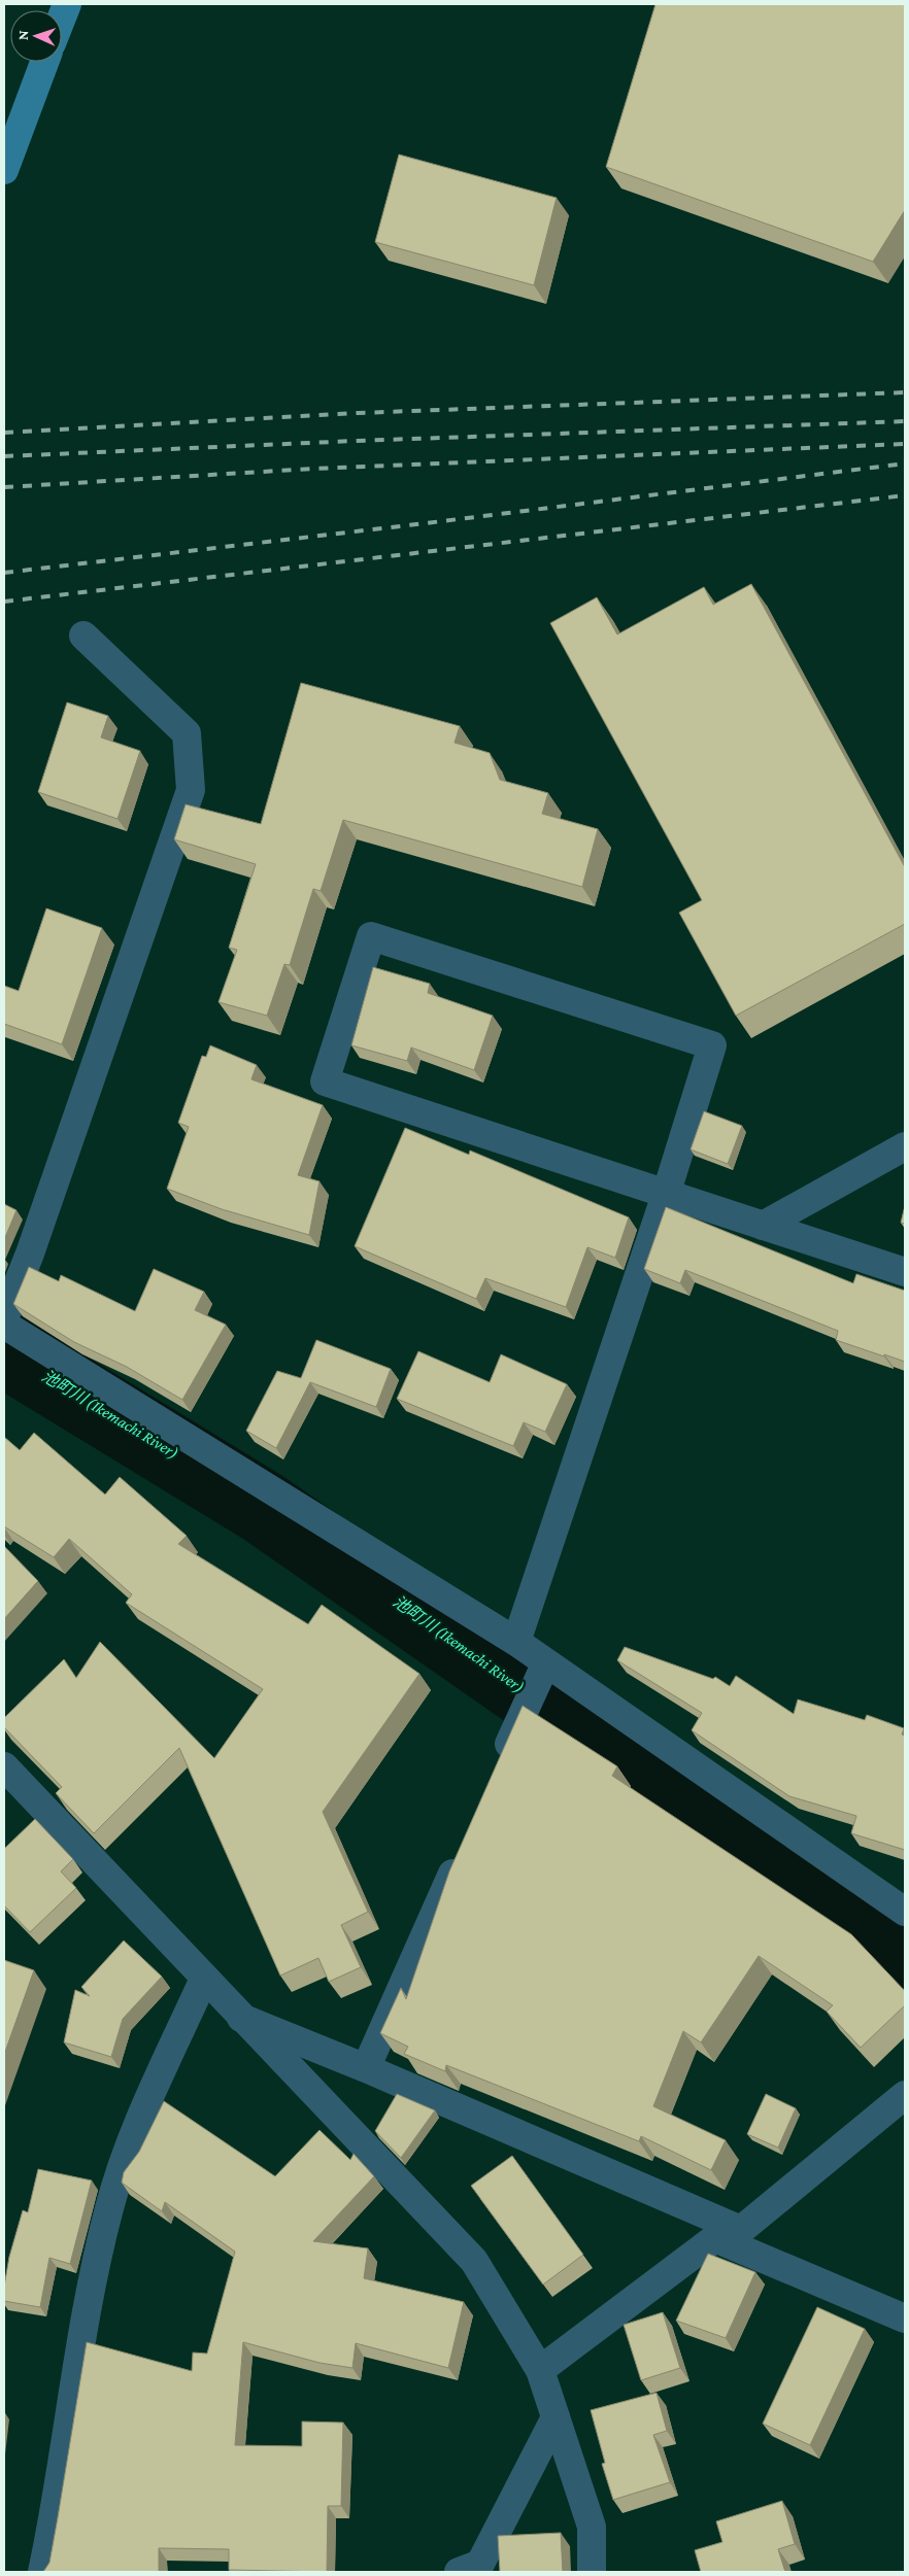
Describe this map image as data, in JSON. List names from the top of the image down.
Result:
{
  "water": ["池町川 (Ikemachi River)"],
  "north": "left"
}
